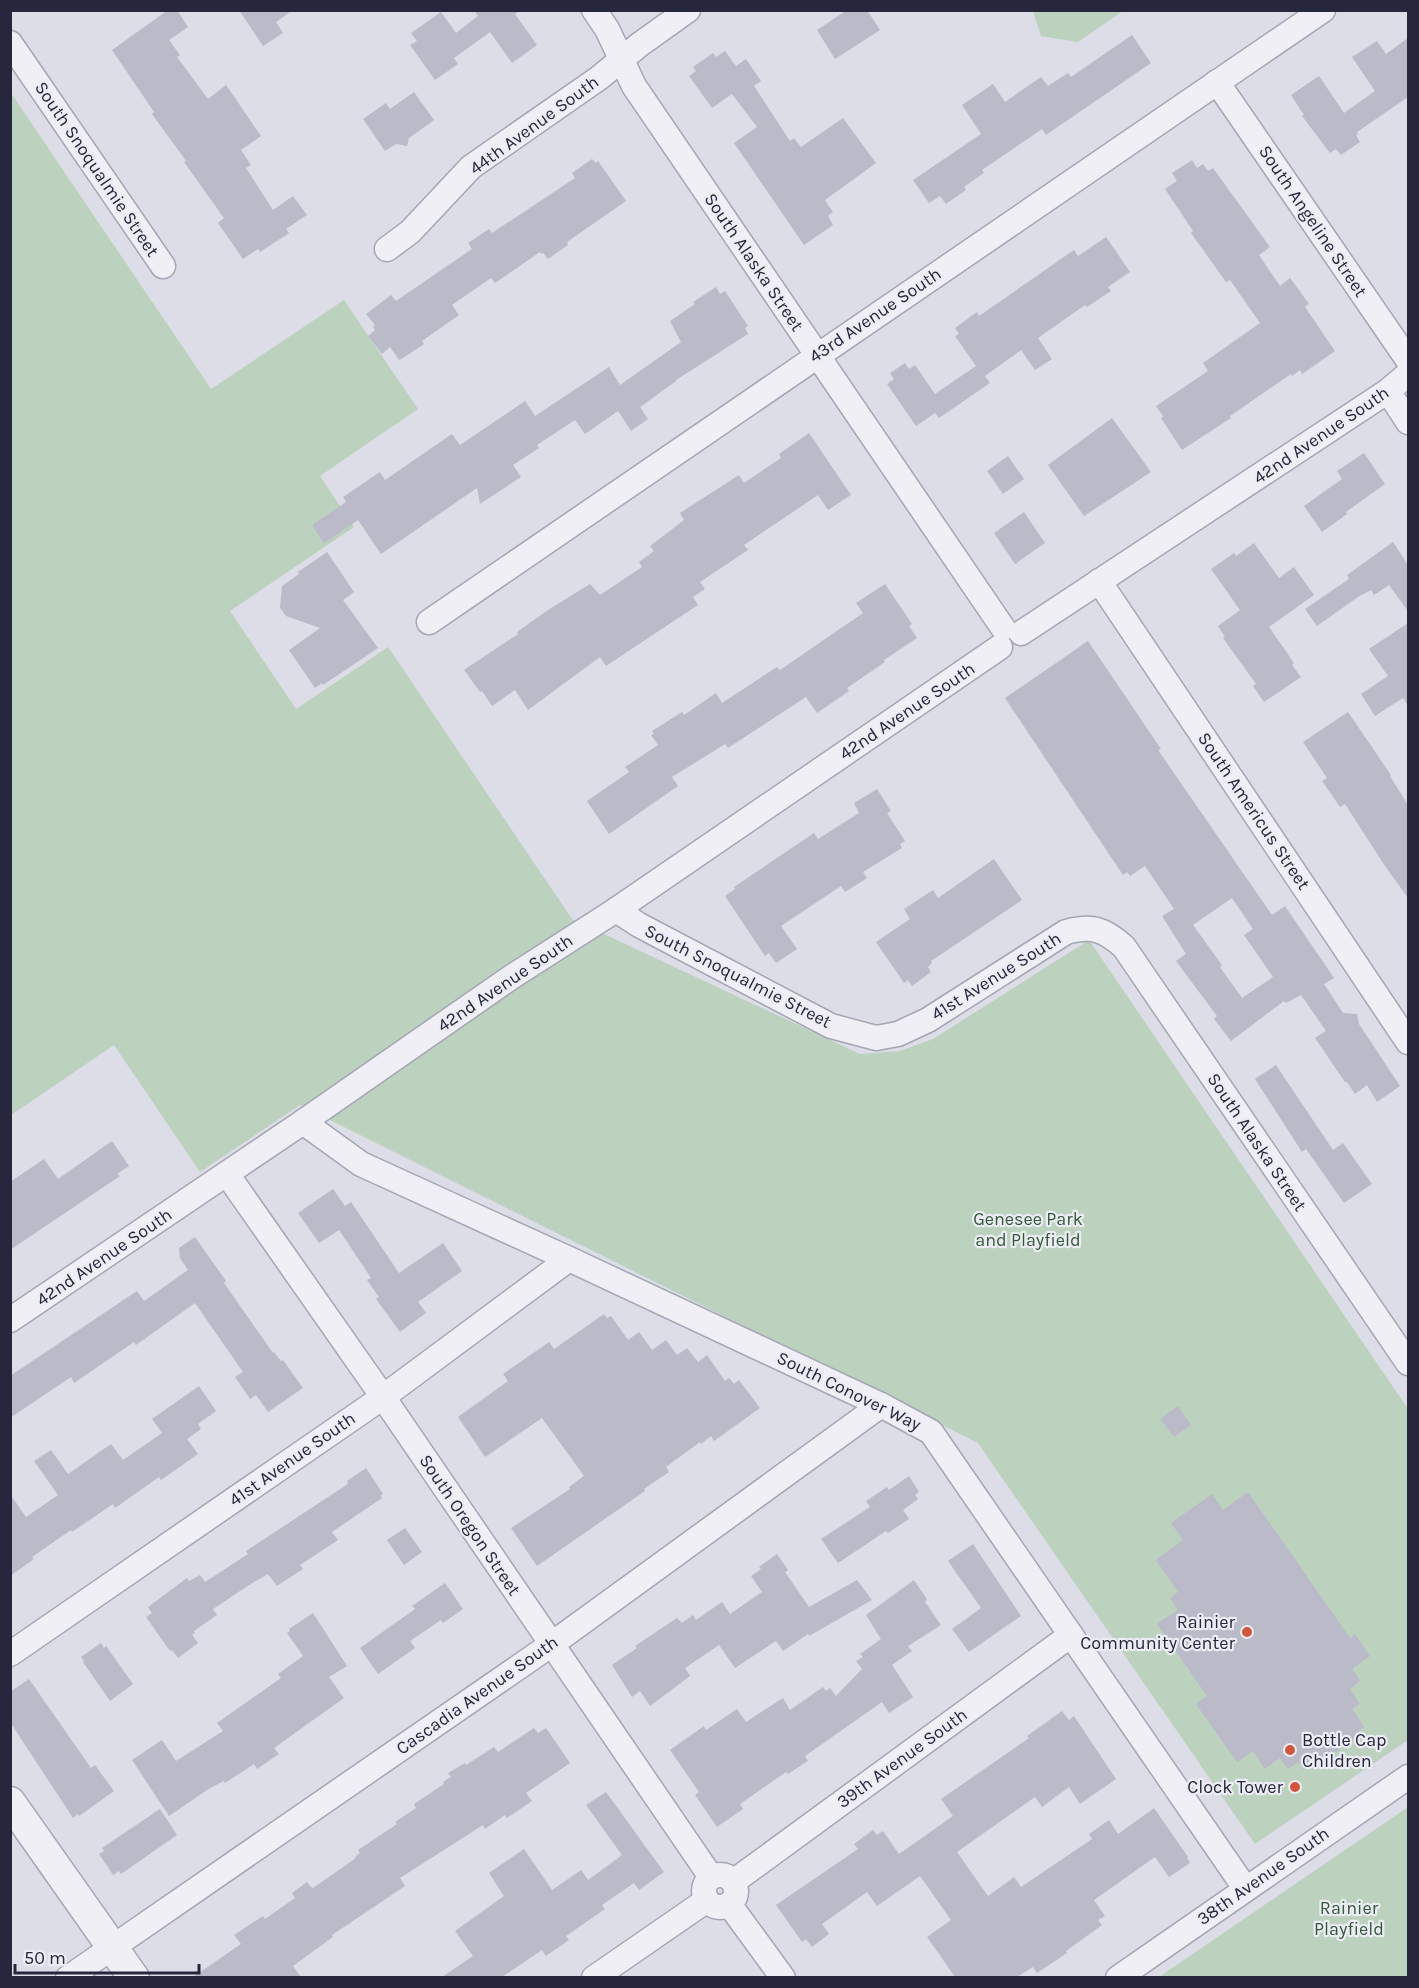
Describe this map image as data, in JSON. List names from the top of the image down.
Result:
{
  "streets": {
    "street": [
      "44th Avenue South",
      "South Snoqualmie Street",
      "South Angeline Street",
      "South Alaska Street",
      "43rd Avenue South",
      "42nd Avenue South",
      "South Americus Street",
      "41st Avenue South",
      "South Conover Way",
      "South Oregon Street",
      "Cascadia Avenue South",
      "39th Avenue South",
      "38th Avenue South"
    ]
  },
  "crossings": [
    ["44th Avenue South", "South Alaska Street"],
    ["South Snoqualmie Street", "42nd Avenue South"],
    ["South Snoqualmie Street", "41st Avenue South"],
    ["South Angeline Street", "43rd Avenue South"],
    ["South Alaska Street", "43rd Avenue South"],
    ["South Alaska Street", "42nd Avenue South"],
    ["South Alaska Street", "41st Avenue South"],
    ["42nd Avenue South", "South Americus Street"],
    ["42nd Avenue South", "South Conover Way"],
    ["42nd Avenue South", "South Oregon Street"],
    ["41st Avenue South", "South Conover Way"],
    ["41st Avenue South", "South Oregon Street"],
    ["South Conover Way", "Cascadia Avenue South"],
    ["South Conover Way", "39th Avenue South"],
    ["South Conover Way", "38th Avenue South"],
    ["South Oregon Street", "Cascadia Avenue South"],
    ["South Oregon Street", "39th Avenue South"]
  ],
  "parks": ["Genesee Park and Playfield", "Rainier Playfield"],
  "places": ["Rainier Community Center", "Bottle Cap Children", "Clock Tower"],
  "scale_bar": "50 m"
}
